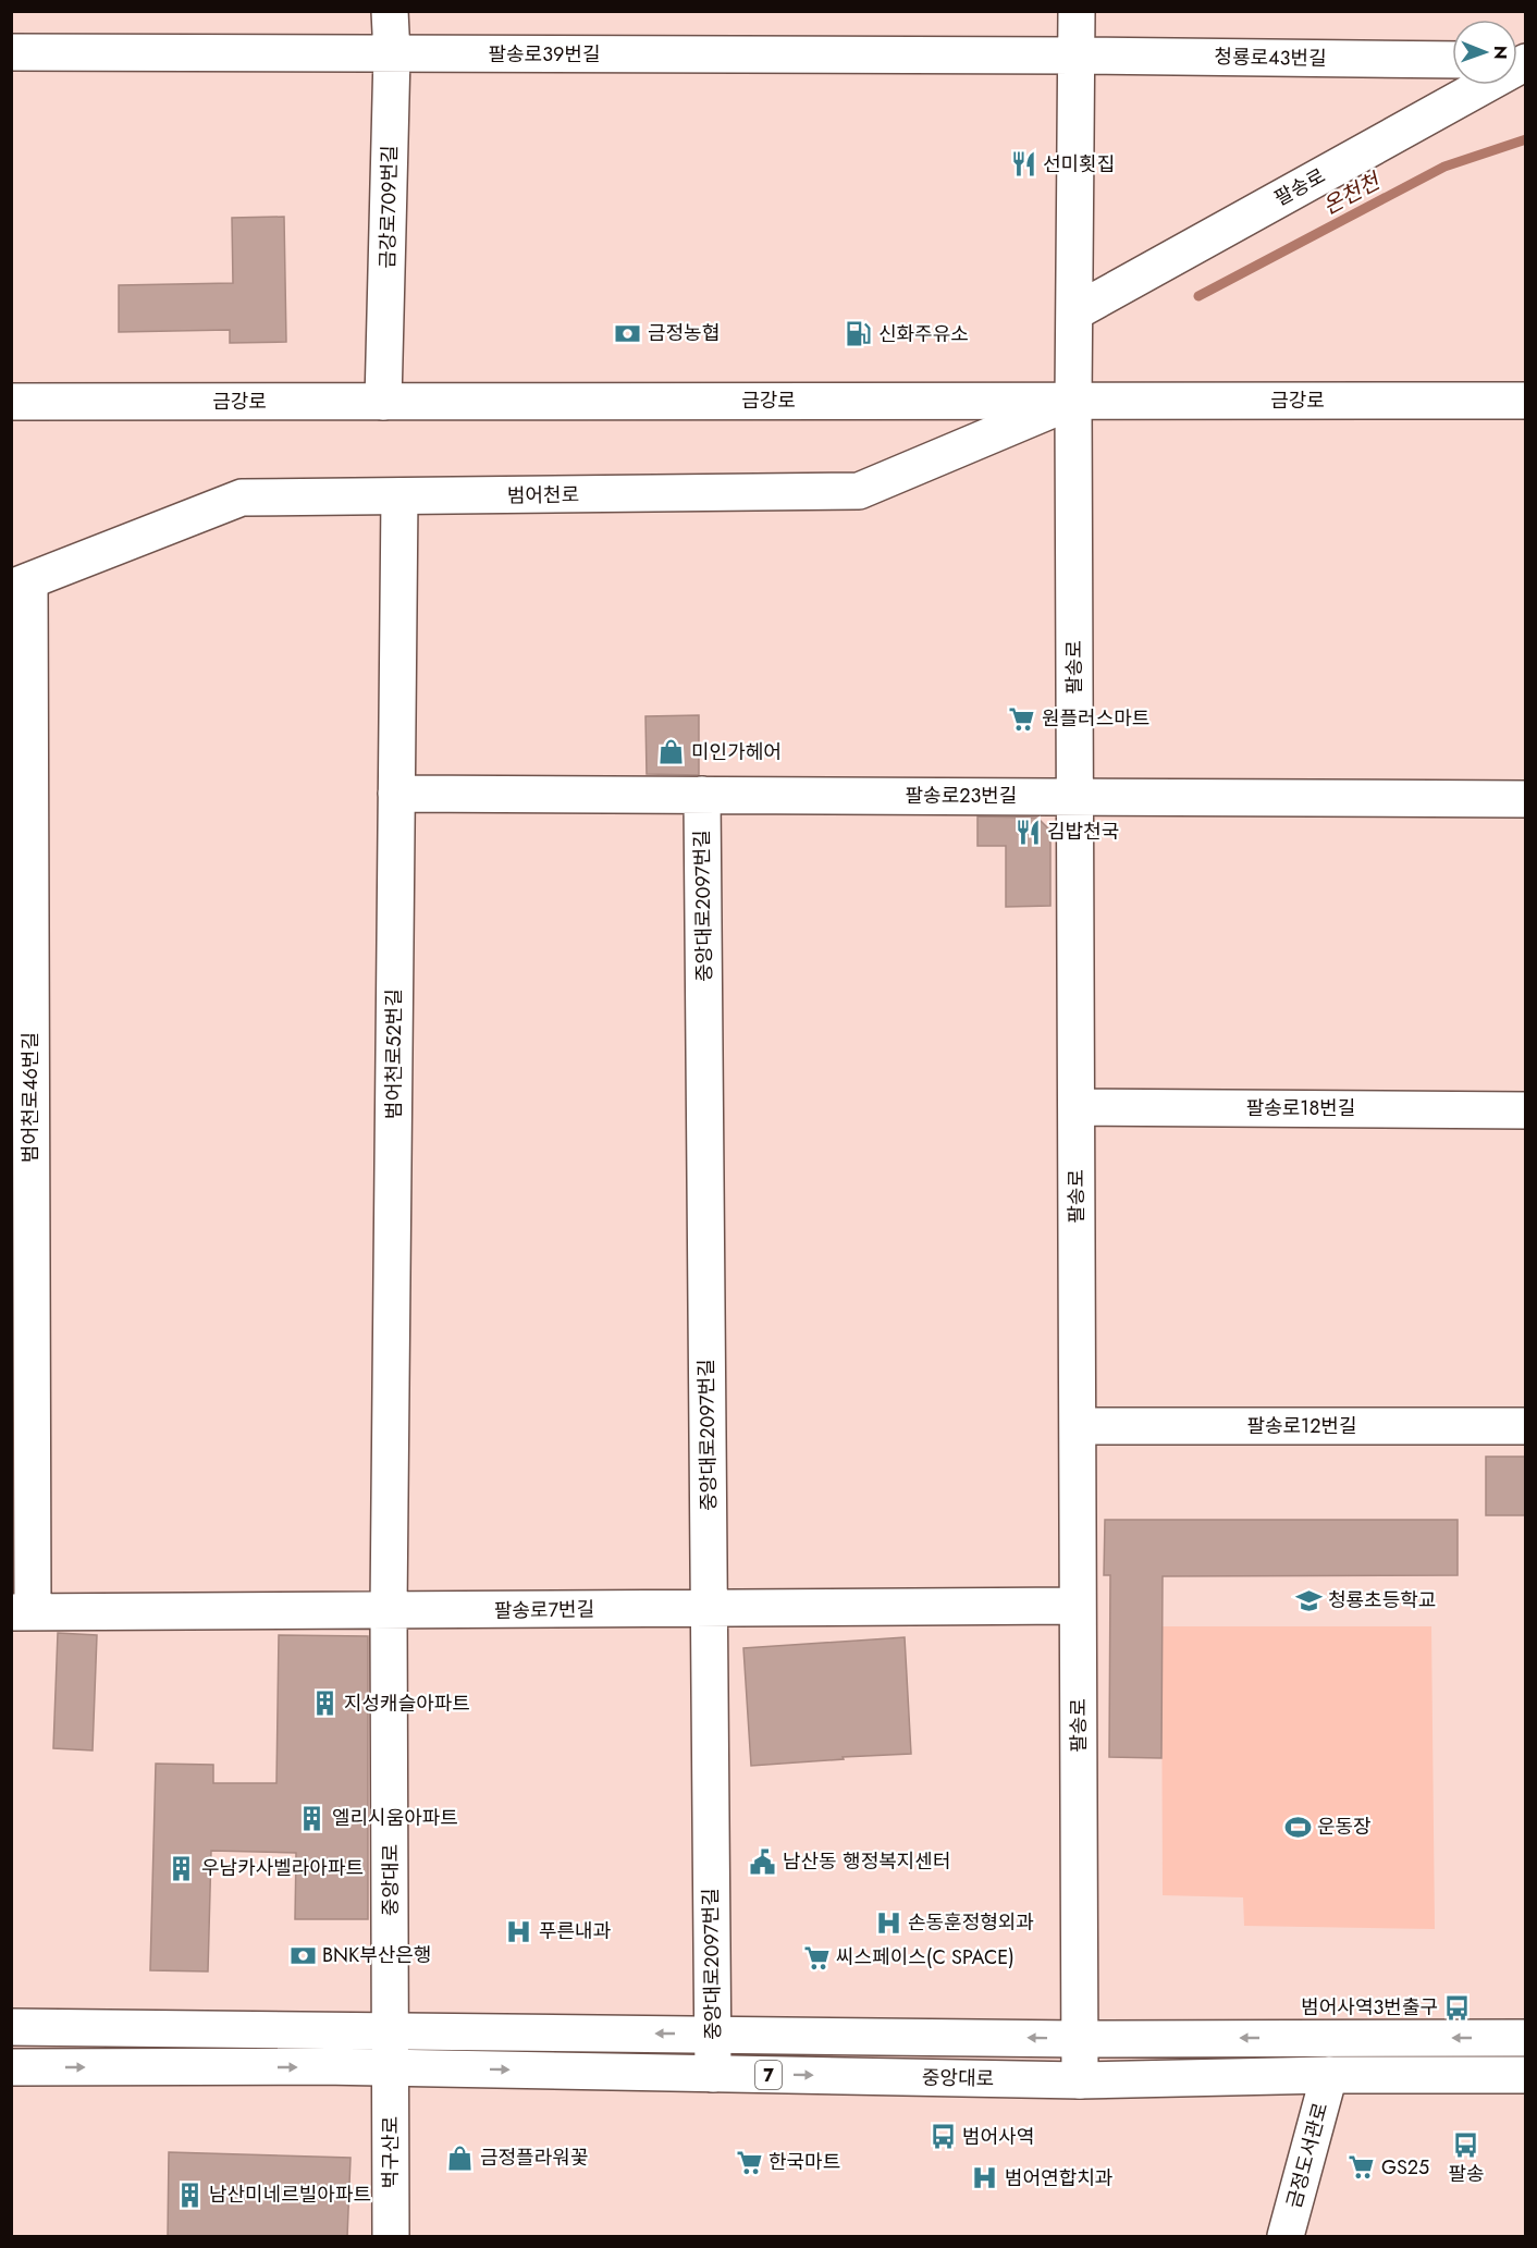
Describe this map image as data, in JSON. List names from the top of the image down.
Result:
{
  "streets": {
    "street": [
      "팔송로39번길",
      "청룡로43번길",
      "팔송로",
      "금강로709번길",
      "금강로",
      "범어천로",
      "팔송로23번길",
      "중앙대로2097번길",
      "범어천로52번길",
      "범어천로46번길",
      "팔송로18번길",
      "팔송로12번길",
      "팔송로7번길",
      "중앙대로",
      "7",
      "벅구산로",
      "금정도서관로"
    ]
  },
  "crossings": [
    ["팔송로39번길", "청룡로43번길"],
    ["팔송로39번길", "팔송로"],
    ["팔송로39번길", "금강로709번길"],
    ["청룡로43번길", "팔송로"],
    ["팔송로", "금강로"],
    ["팔송로", "범어천로"],
    ["팔송로", "팔송로23번길"],
    ["팔송로", "팔송로18번길"],
    ["팔송로", "팔송로12번길"],
    ["팔송로", "팔송로7번길"],
    ["팔송로", "중앙대로"],
    ["금강로709번길", "금강로"],
    ["금강로", "범어천로"],
    ["범어천로", "범어천로52번길"],
    ["범어천로", "범어천로46번길"],
    ["팔송로23번길", "중앙대로2097번길"],
    ["팔송로23번길", "범어천로52번길"],
    ["중앙대로2097번길", "팔송로7번길"],
    ["중앙대로2097번길", "중앙대로"],
    ["범어천로52번길", "팔송로7번길"],
    ["범어천로52번길", "중앙대로"],
    ["범어천로46번길", "팔송로7번길"],
    ["팔송로7번길", "중앙대로"],
    ["중앙대로", "벅구산로"],
    ["중앙대로", "금정도서관로"]
  ],
  "water": ["온천천"],
  "places": {
    "restaurant": ["선미횟집", "김밥천국"],
    "bank": ["금정농협", "BNK부산은행"],
    "fuel station": ["신화주유소"],
    "supermarket": [
      "원플러스마트",
      "씨스페이스(C SPACE)",
      "한국마트",
      "GS25"
    ],
    "shop": ["미인가헤어", "금정플라워꽃"],
    "school or university": ["청룡초등학교"],
    "building": [
      "지성캐슬아파트",
      "엘리시움아파트",
      "우남카사벨라아파트",
      "남산미네르빌아파트"
    ],
    "sports": ["운동장"],
    "public building": ["남산동 행정복지센터"],
    "hospital": ["손동훈정형외과", "푸른내과", "범어연합치과"],
    "bus stop": ["범어사역3번출구", "범어사역", "팔송"]
  },
  "north": "right"
}
